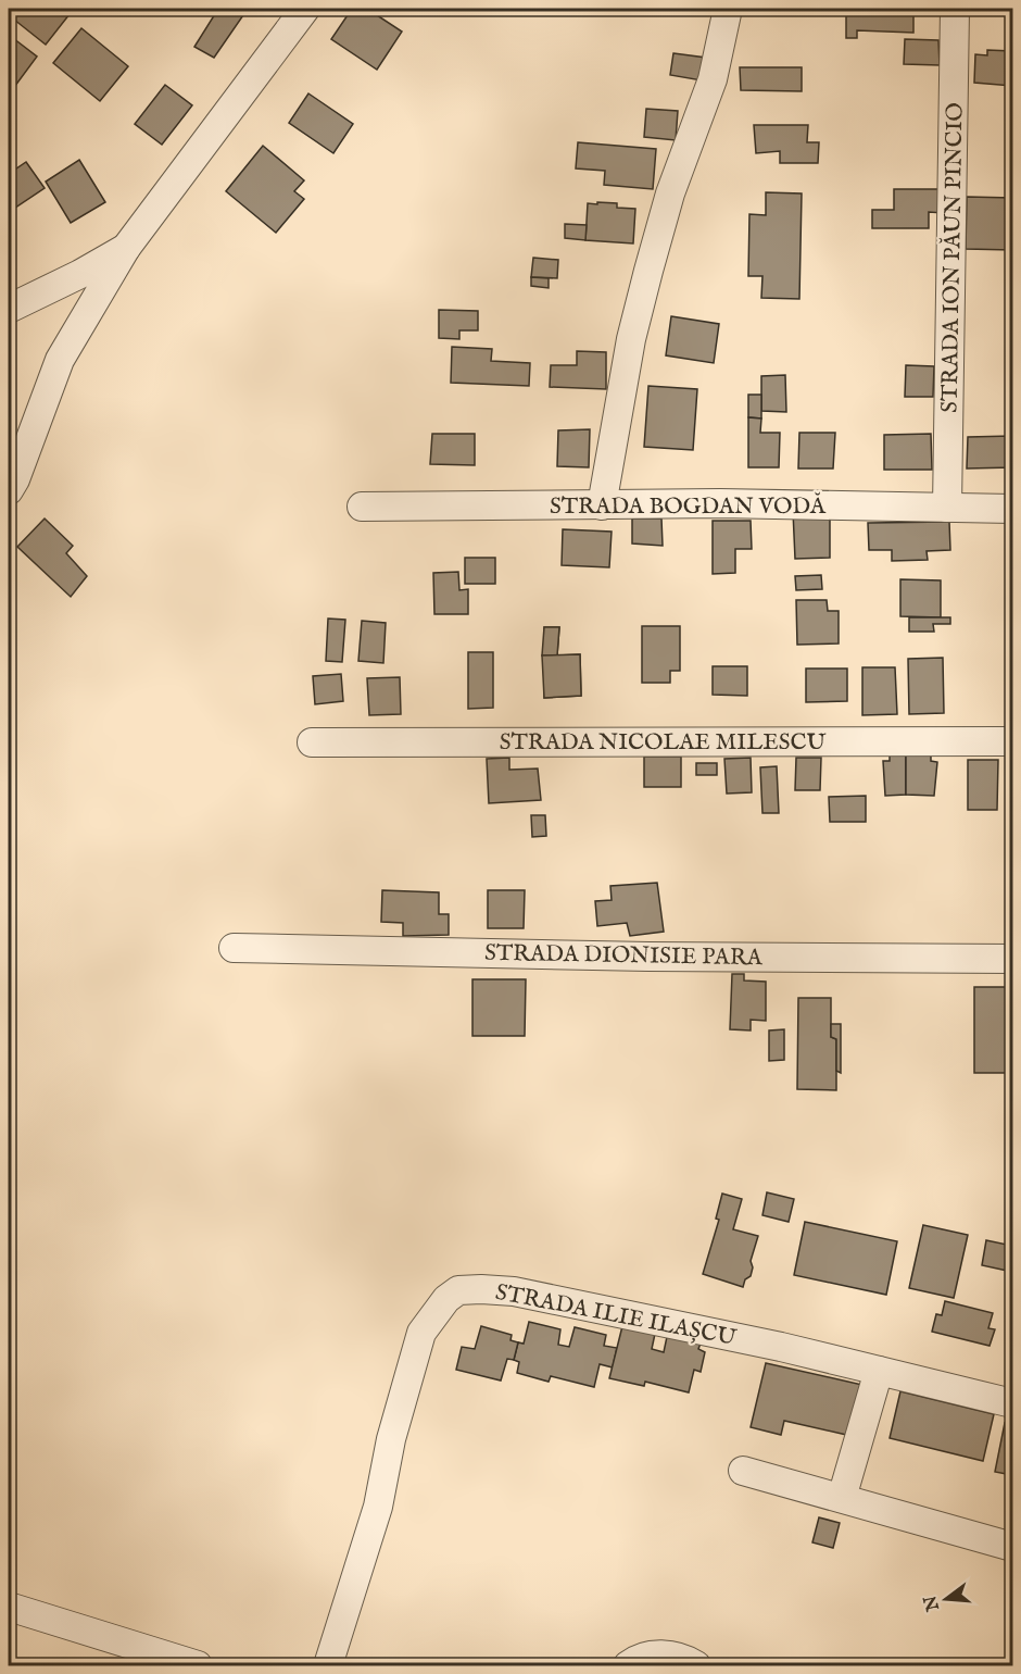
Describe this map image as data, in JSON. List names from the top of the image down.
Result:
{
  "streets": {
    "street": [
      "STRADA ION PĂUN PINCIO",
      "STRADA BOGDAN VODĂ",
      "STRADA NICOLAE MILESCU",
      "STRADA DIONISIE PARA",
      "STRADA ILIE ILAȘCU"
    ]
  },
  "crossings": [
    ["STRADA ION PĂUN PINCIO", "STRADA BOGDAN VODĂ"]
  ],
  "north": "left"
}
